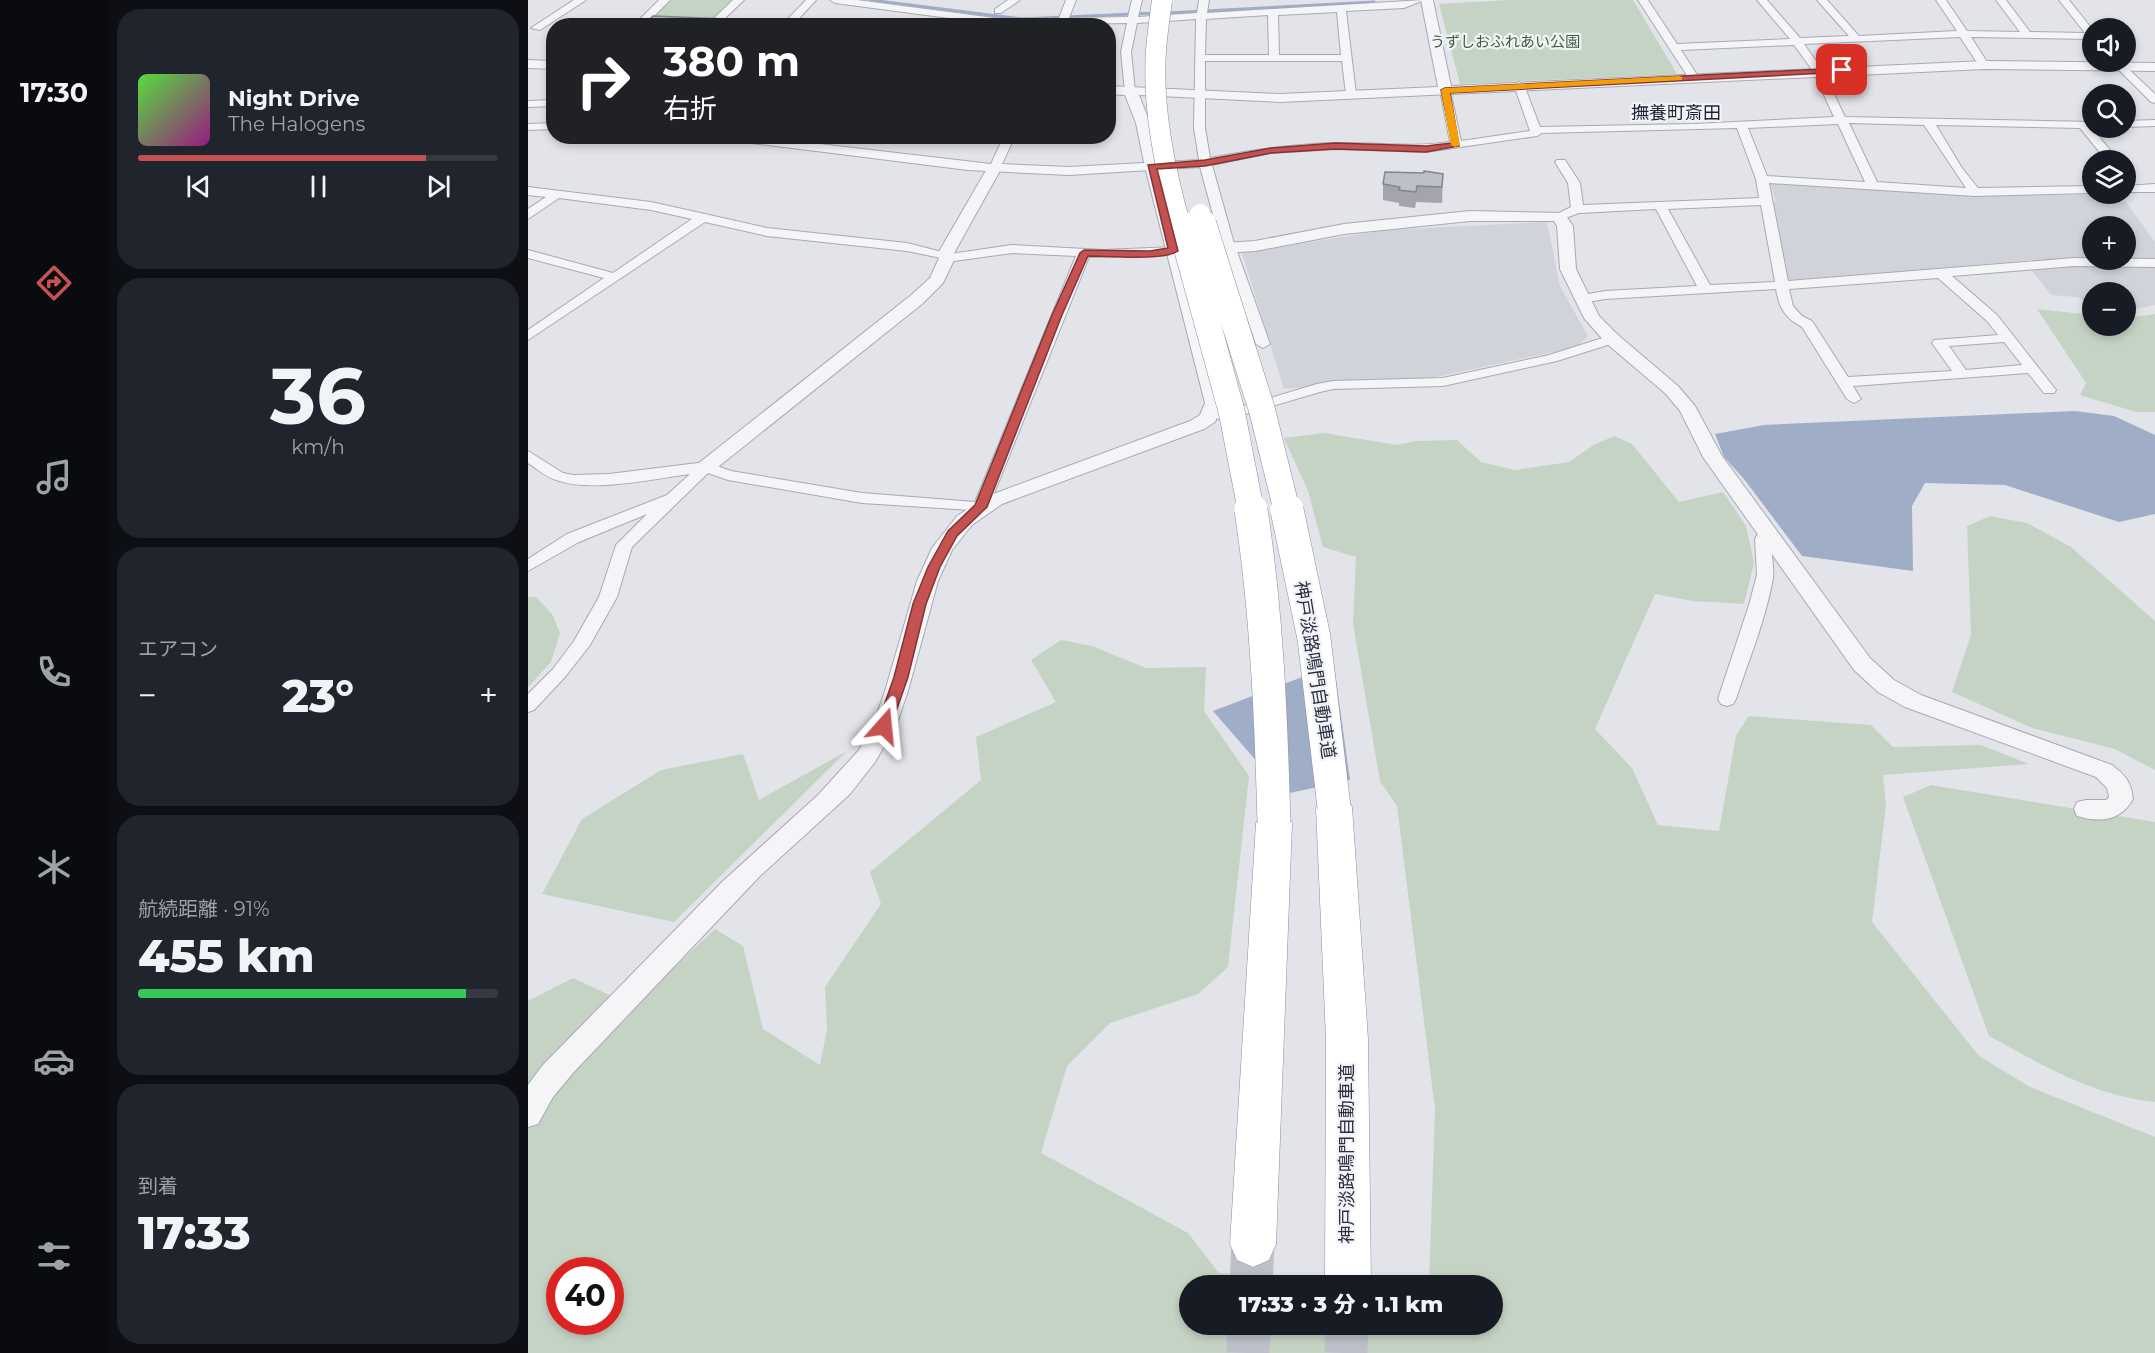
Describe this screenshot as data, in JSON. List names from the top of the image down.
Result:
{
  "streets": {
    "highway": ["神戸淡路鳴門自動車道"]
  },
  "districts": ["撫養町斎田"],
  "parks": ["うずしおふれあい公園"],
  "page": {
    "tabs": "17:30",
    "map_buttons": ["+", "−"],
    "turn": ["380 m", "右折"],
    "song": ["Night Drive", "The Halogens"],
    "tile": [
      ["36", "km/h"],
      "エアコン",
      ["航続距離 · 91%", "455 km"],
      ["到着", "17:33"]
    ],
    "heat": ["−", "23°", "+"],
    "limit": "40",
    "trip": "17:33 · 3 分 · 1.1 km"
  }
}
